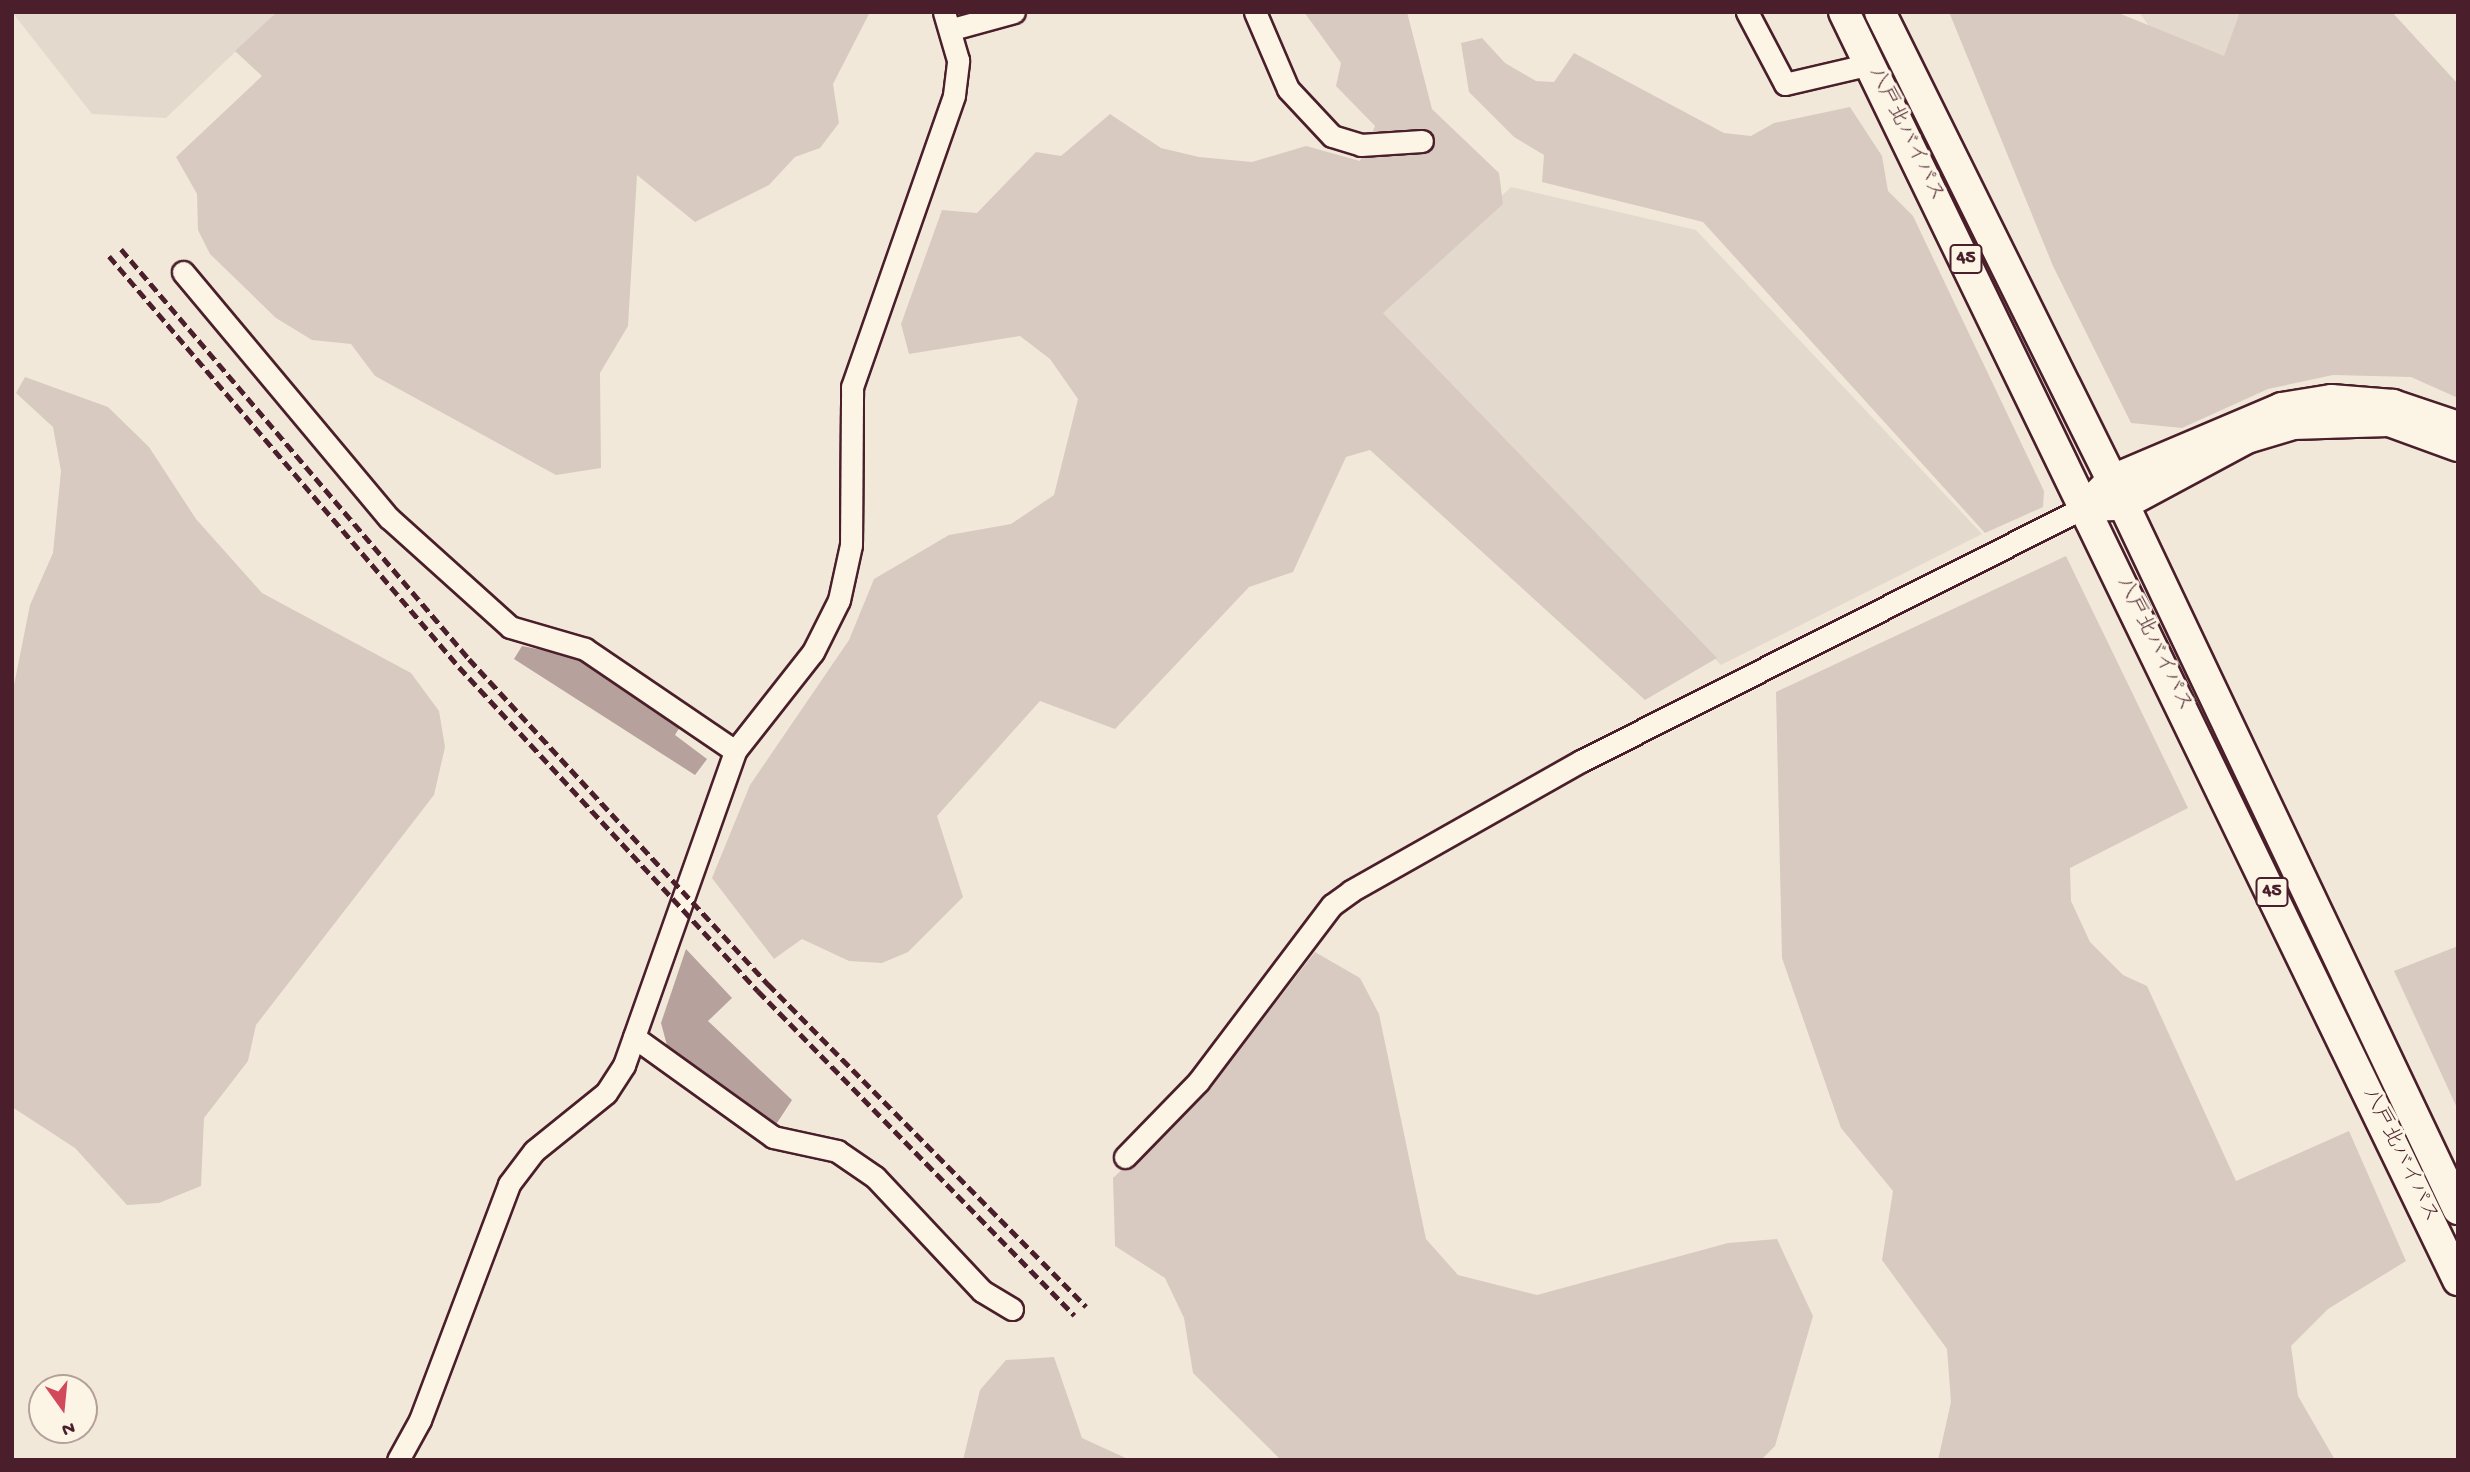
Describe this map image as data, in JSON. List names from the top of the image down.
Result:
{
  "streets": {
    "highway": ["八戸北バイパス", "45"]
  },
  "north": "bottom"
}
